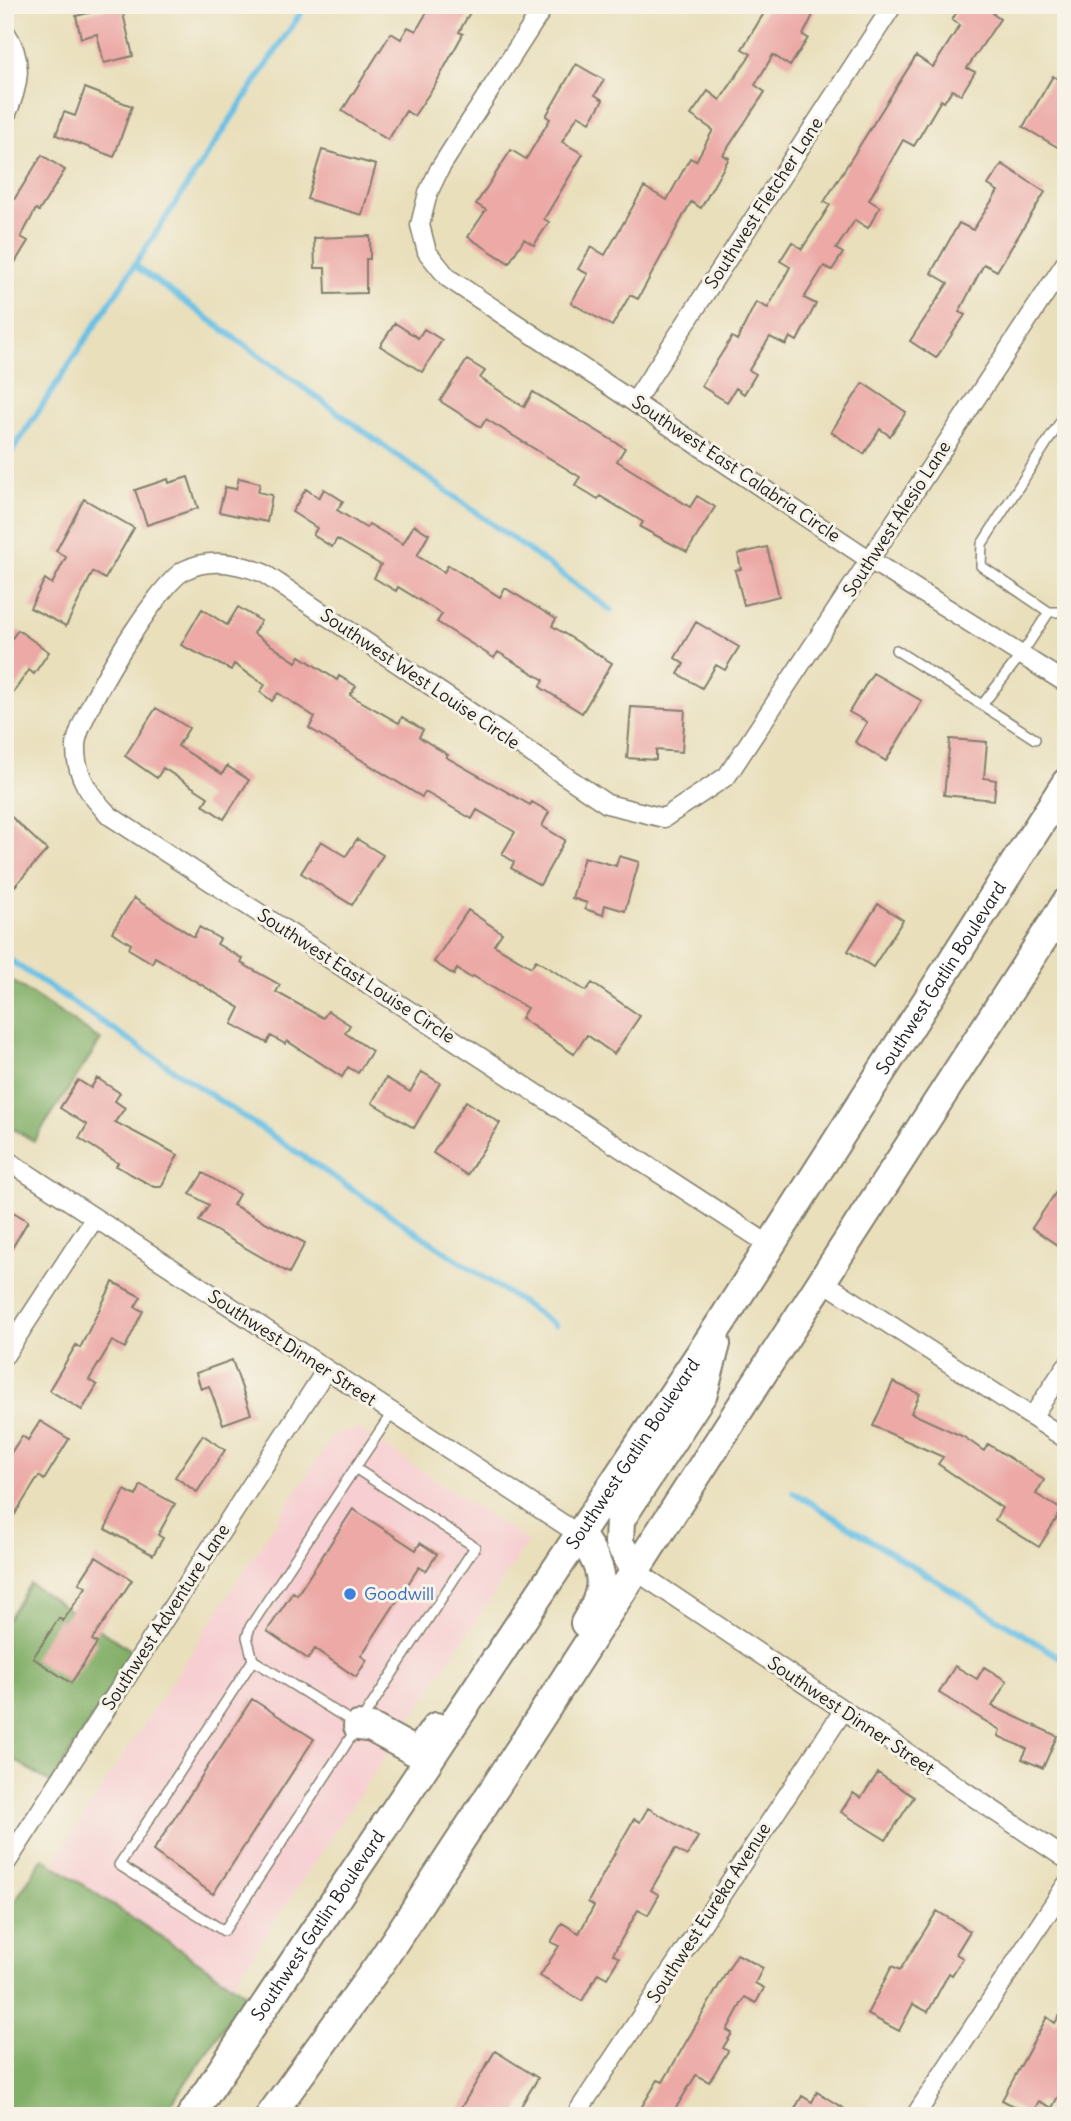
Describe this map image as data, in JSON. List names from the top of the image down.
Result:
{
  "streets": {
    "main road": ["Southwest Gatlin Boulevard"],
    "street": [
      "Southwest Fletcher Lane",
      "Southwest East Calabria Circle",
      "Southwest Alesio Lane",
      "Southwest West Louise Circle",
      "Southwest East Louise Circle",
      "Southwest Dinner Street",
      "Southwest Adventure Lane",
      "Southwest Eureka Avenue"
    ]
  },
  "crossings": [
    ["Southwest Fletcher Lane", "Southwest East Calabria Circle"],
    ["Southwest East Calabria Circle", "Southwest Alesio Lane"],
    ["Southwest Alesio Lane", "Southwest West Louise Circle"],
    ["Southwest West Louise Circle", "Southwest East Louise Circle"],
    ["Southwest East Louise Circle", "Southwest Gatlin Boulevard"],
    ["Southwest Gatlin Boulevard", "Southwest Dinner Street"],
    ["Southwest Dinner Street", "Southwest Adventure Lane"],
    ["Southwest Dinner Street", "Southwest Eureka Avenue"]
  ],
  "places": ["Goodwill"]
}
